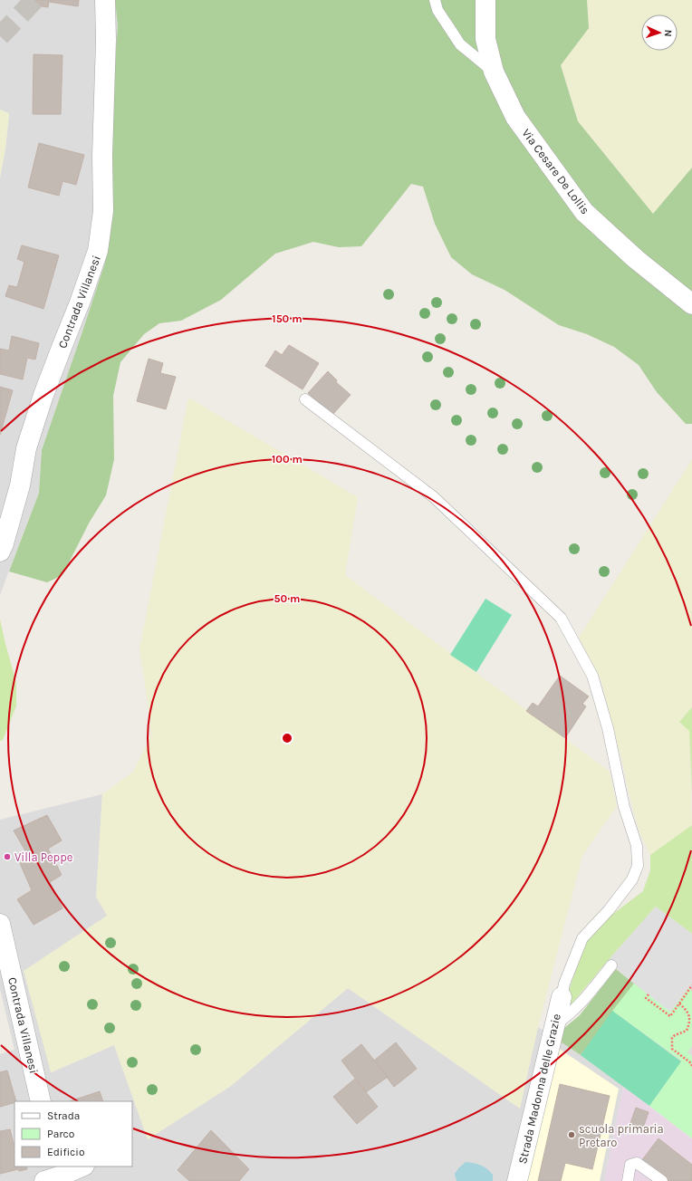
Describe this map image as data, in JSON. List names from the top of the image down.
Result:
{
  "streets": {
    "street": ["Via Cesare De Lollis", "Contrada Villanesi", "Strada Madonna delle Grazie"]
  },
  "places": ["Villa Peppe", "scuola primaria Pretaro"],
  "legend": ["Strada", "Parco", "Edificio"],
  "north": "right",
  "rings": ["150 m", "100 m", "50 m"]
}
